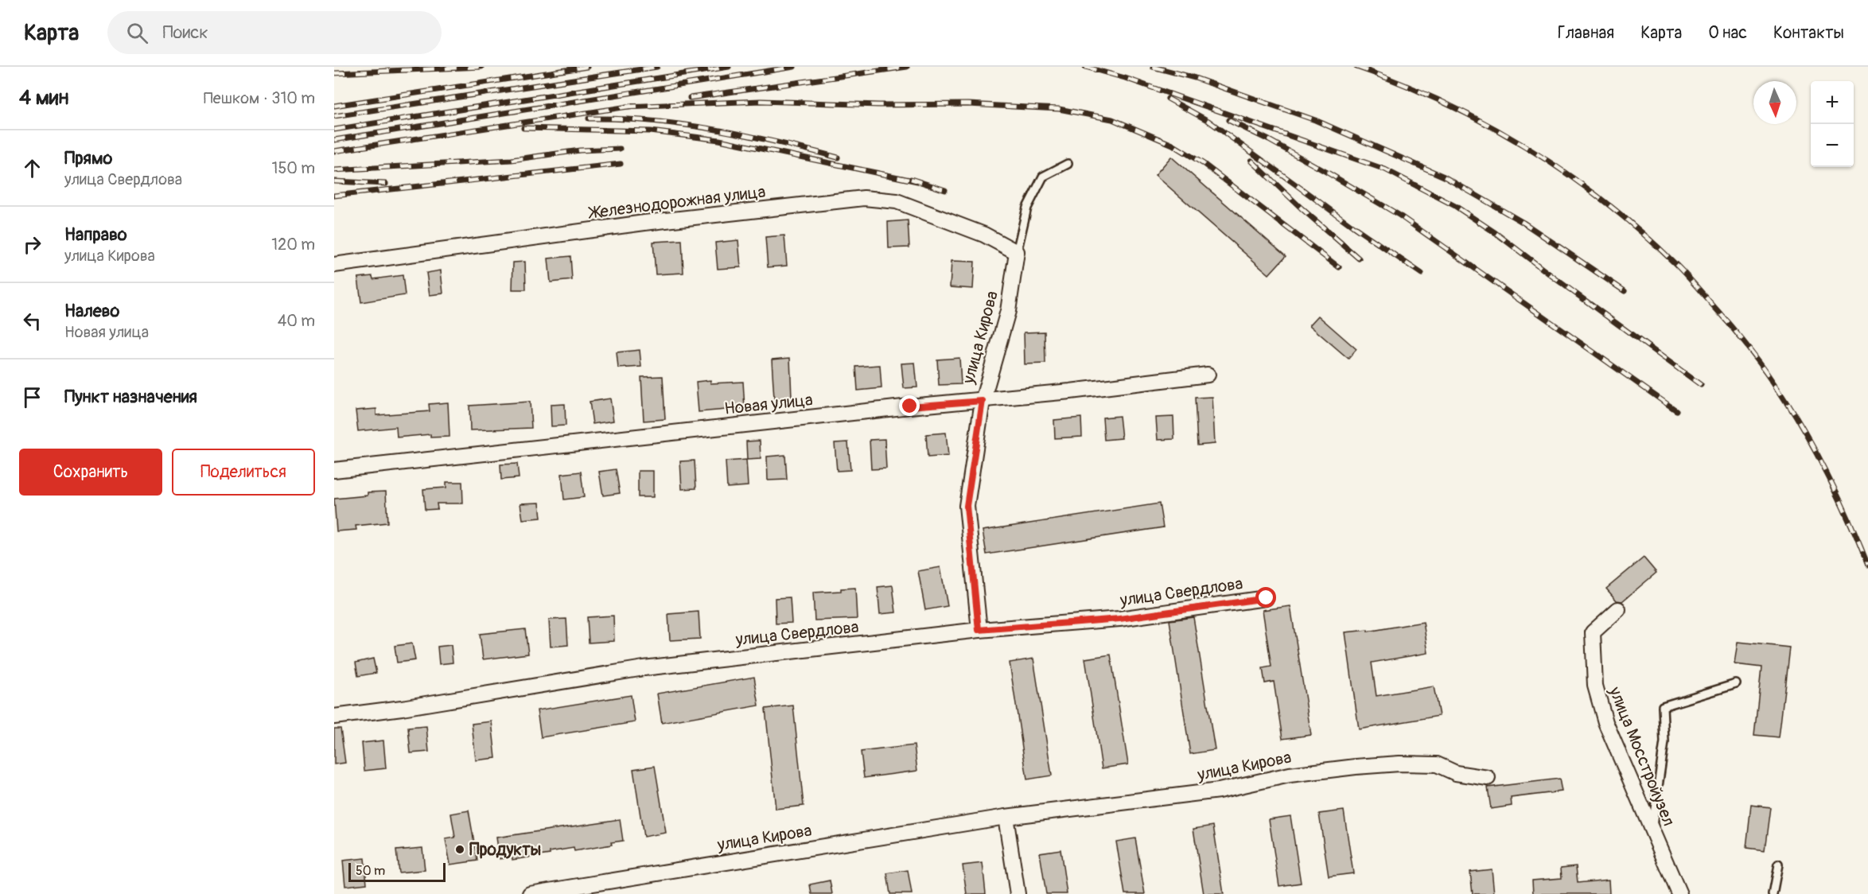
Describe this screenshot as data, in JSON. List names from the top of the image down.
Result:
{
  "streets": {
    "street": [
      "Железнодорожная улица",
      "улица Кирова",
      "Новая улица",
      "улица Свердлова",
      "улица Мосстройузел"
    ]
  },
  "crossings": [
    ["Железнодорожная улица", "улица Кирова"],
    ["улица Кирова", "Новая улица"],
    ["улица Кирова", "улица Свердлова"]
  ],
  "places": ["Продукты"],
  "scale_bar": "50 m",
  "north": "bottom",
  "page": {
    "header": "Карта",
    "search": "Поиск",
    "nav": [
      "Главная",
      "Карта",
      "О нас",
      "Контакты"
    ],
    "heading": ["4 мин", "Пешком · 310 m"],
    "map_buttons": ["+", "−"],
    "list": [
      ["Прямо", "улица Свердлова", "150 m"],
      ["Направо", "улица Кирова", "120 m"],
      ["Налево", "Новая улица", "40 m"],
      "Пункт назначения"
    ],
    "buttons": ["Сохранить", "Поделиться"],
    "scale": "50 m"
  }
}
